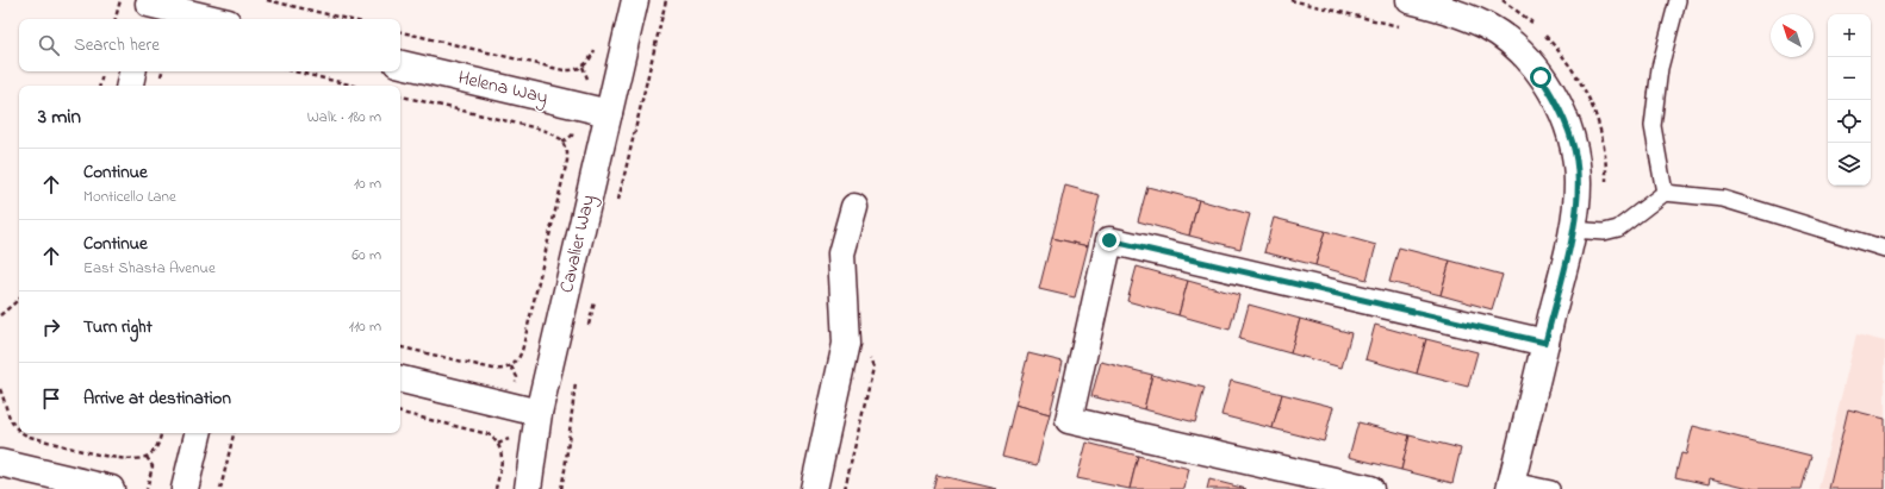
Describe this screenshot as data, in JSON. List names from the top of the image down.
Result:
{
  "streets": {
    "street": ["Helena Way", "Cavalier Way"]
  },
  "crossings": [
    ["Helena Way", "Cavalier Way"]
  ],
  "north": "top left",
  "page": {
    "map_buttons": ["+", "−"],
    "search": "Search here",
    "heading": ["3 min", "Walk · 180 m"],
    "list": [
      ["Continue", "Monticello Lane", "10 m"],
      ["Continue", "East Shasta Avenue", "60 m"],
      ["Turn right", "110 m"],
      "Arrive at destination"
    ]
  }
}
